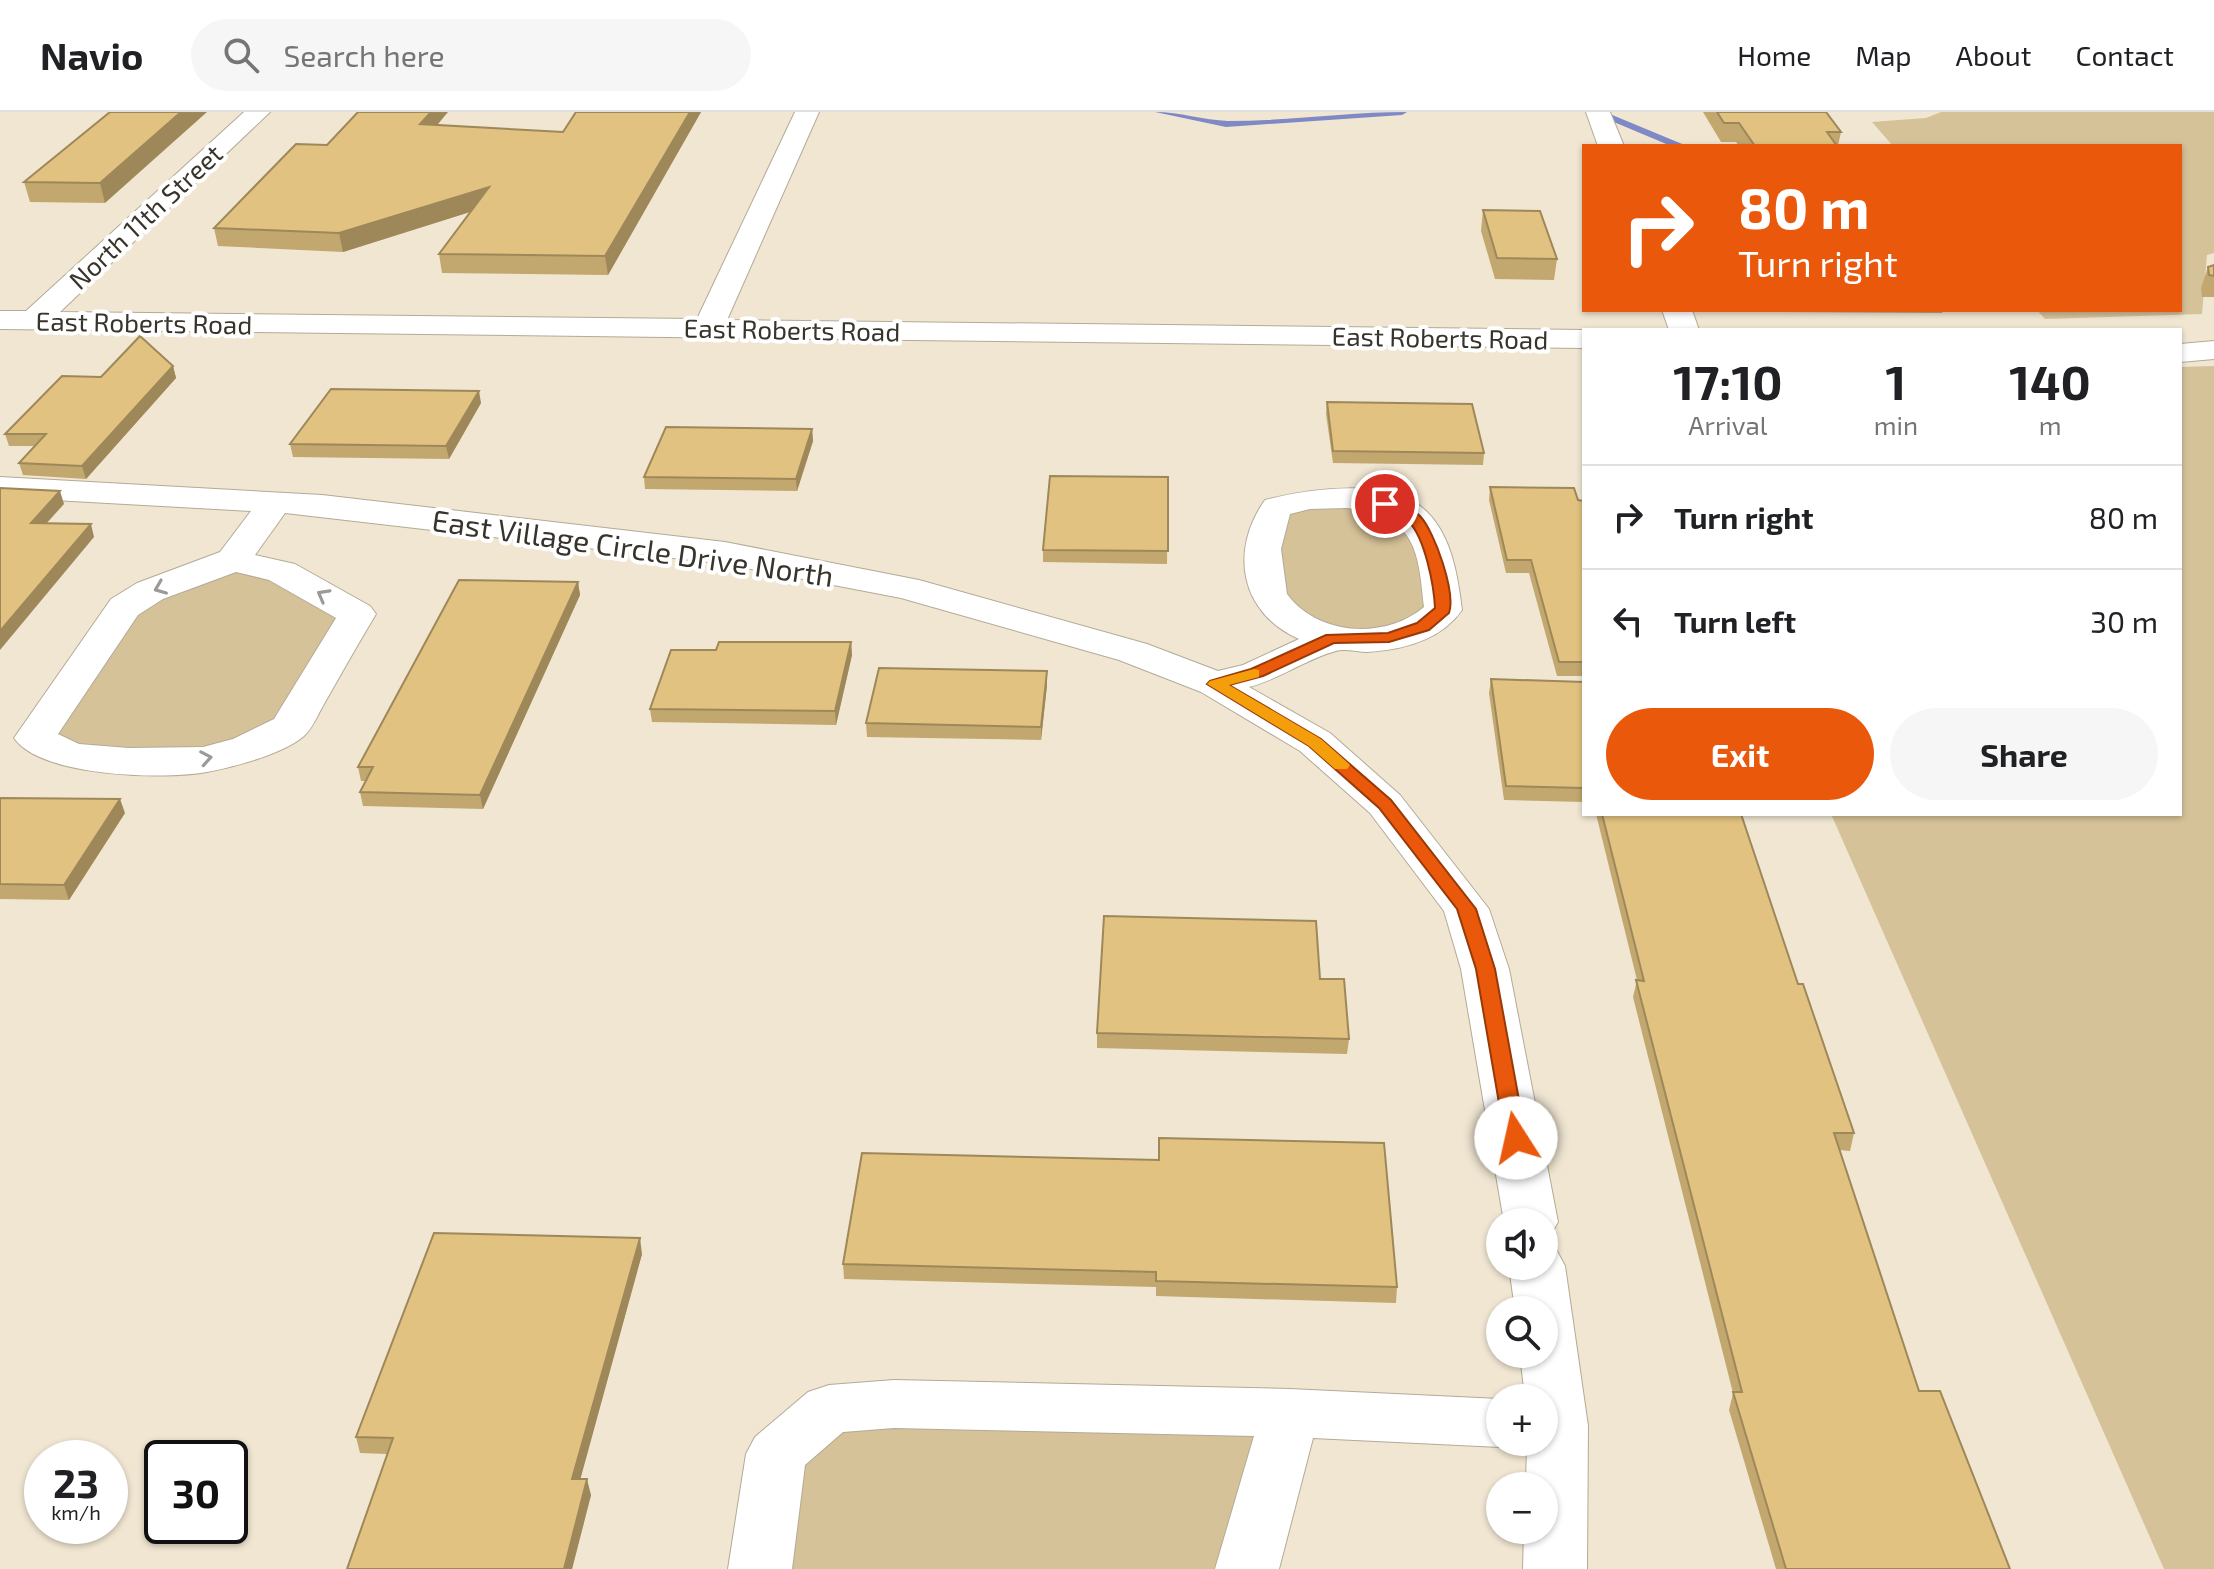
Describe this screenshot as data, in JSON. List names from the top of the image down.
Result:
{
  "streets": {
    "street": ["North 11th Street", "East Roberts Road", "East Village Circle Drive North"]
  },
  "crossings": [
    ["North 11th Street", "East Roberts Road"]
  ],
  "page": {
    "header": "Navio",
    "search": "Search here",
    "nav": [
      "Home",
      "Map",
      "About",
      "Contact"
    ],
    "turn": ["80 m", "Turn right"],
    "eta": [
      "17:10",
      "Arrival",
      "1",
      "min",
      "140",
      "m"
    ],
    "list": [
      {
        "name": "Turn right",
        "value": "80 m"
      },
      {
        "name": "Turn left",
        "value": "30 m"
      }
    ],
    "buttons": ["Exit", "Share"],
    "map_buttons": ["+", "−"],
    "speed": "23 km/h",
    "limit": "30"
  }
}
